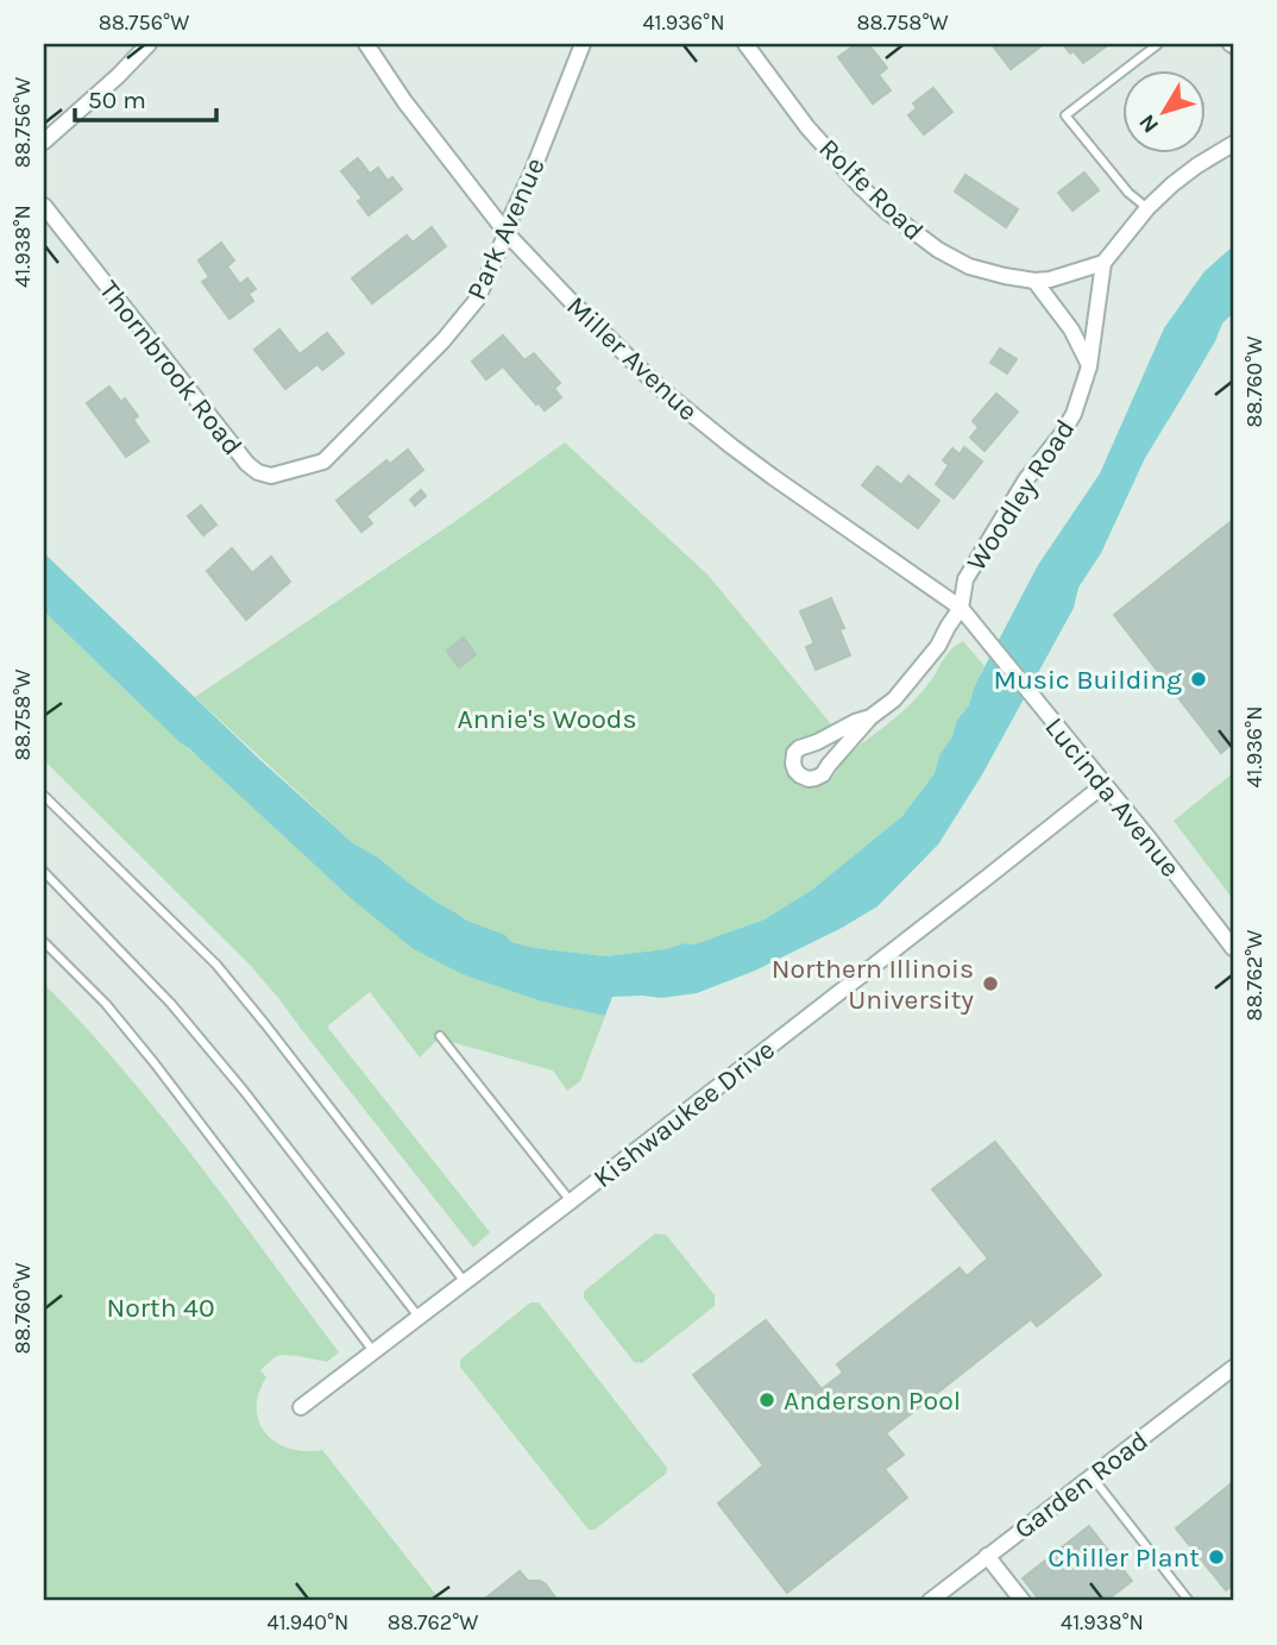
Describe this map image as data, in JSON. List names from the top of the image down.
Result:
{
  "streets": {
    "street": [
      "Rolfe Road",
      "Park Avenue",
      "Miller Avenue",
      "Thornbrook Road",
      "Woodley Road",
      "Lucinda Avenue",
      "Kishwaukee Drive",
      "Garden Road"
    ]
  },
  "crossings": [
    ["Rolfe Road", "Woodley Road"],
    ["Park Avenue", "Miller Avenue"],
    ["Park Avenue", "Thornbrook Road"],
    ["Miller Avenue", "Woodley Road"],
    ["Miller Avenue", "Lucinda Avenue"],
    ["Woodley Road", "Lucinda Avenue"],
    ["Lucinda Avenue", "Kishwaukee Drive"]
  ],
  "parks": ["Annie's Woods", "North 40"],
  "places": [
    "Music Building",
    "Northern Illinois University",
    "Anderson Pool",
    "Chiller Plant"
  ],
  "scale_bar": "50 m",
  "north": "bottom left",
  "coordinates": [
    "88.756°W",
    "41.936°N",
    "88.758°W",
    "41.938°N",
    "88.760°W",
    "88.762°W",
    "41.940°N"
  ]
}
